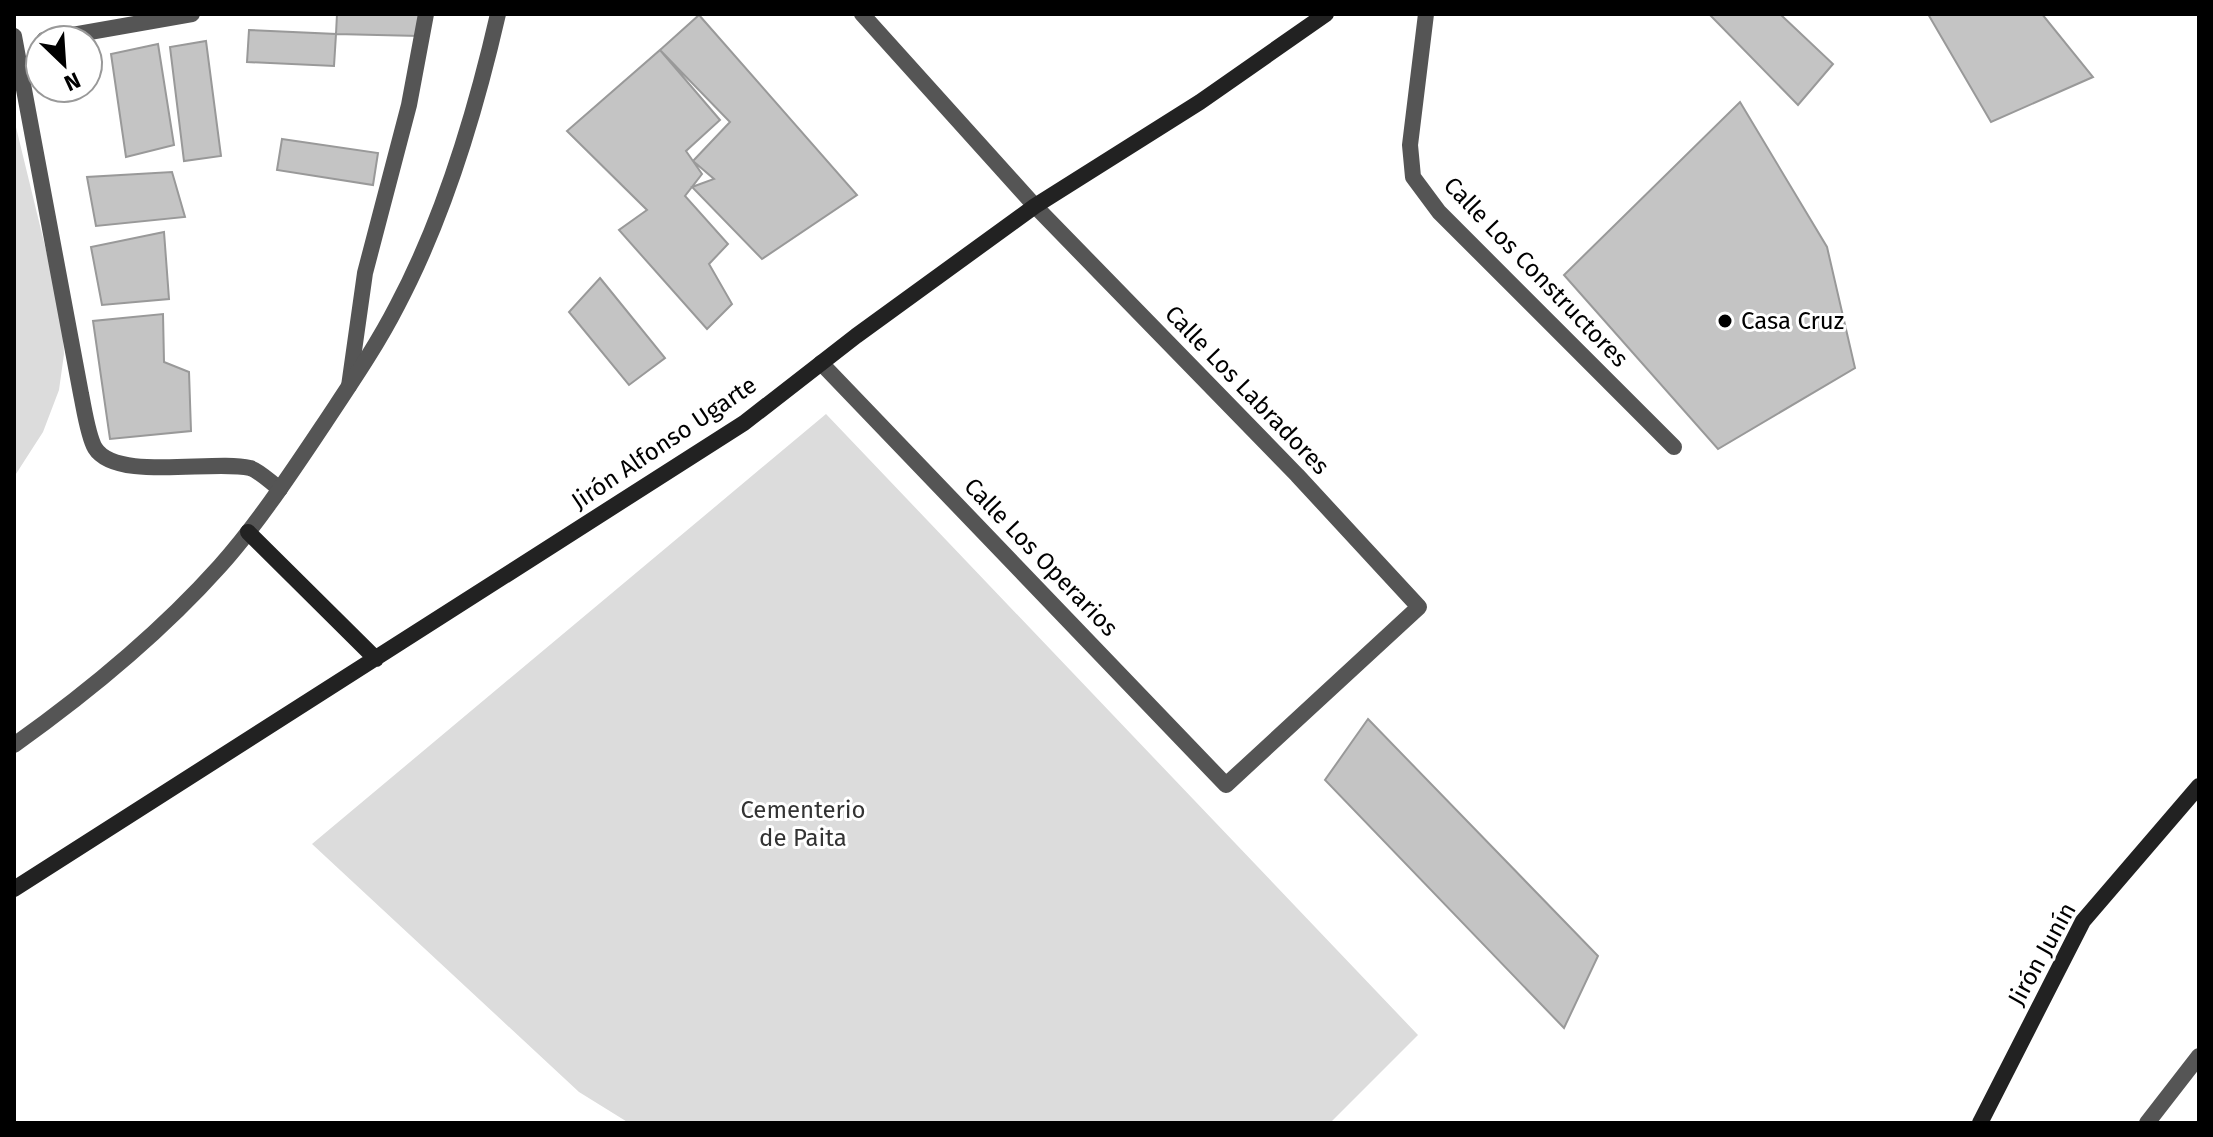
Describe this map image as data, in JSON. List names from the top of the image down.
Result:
{
  "streets": {
    "main road": ["Jirón Alfonso Ugarte", "Jirón Junín"],
    "street": ["Calle Los Constructores", "Calle Los Labradores", "Calle Los Operarios"]
  },
  "crossings": [
    ["Calle Los Labradores", "Jirón Alfonso Ugarte"],
    ["Calle Los Labradores", "Calle Los Operarios"],
    ["Jirón Alfonso Ugarte", "Calle Los Operarios"]
  ],
  "parks": ["Cementerio de Paita"],
  "places": ["Casa Cruz"],
  "north": "bottom right"
}
